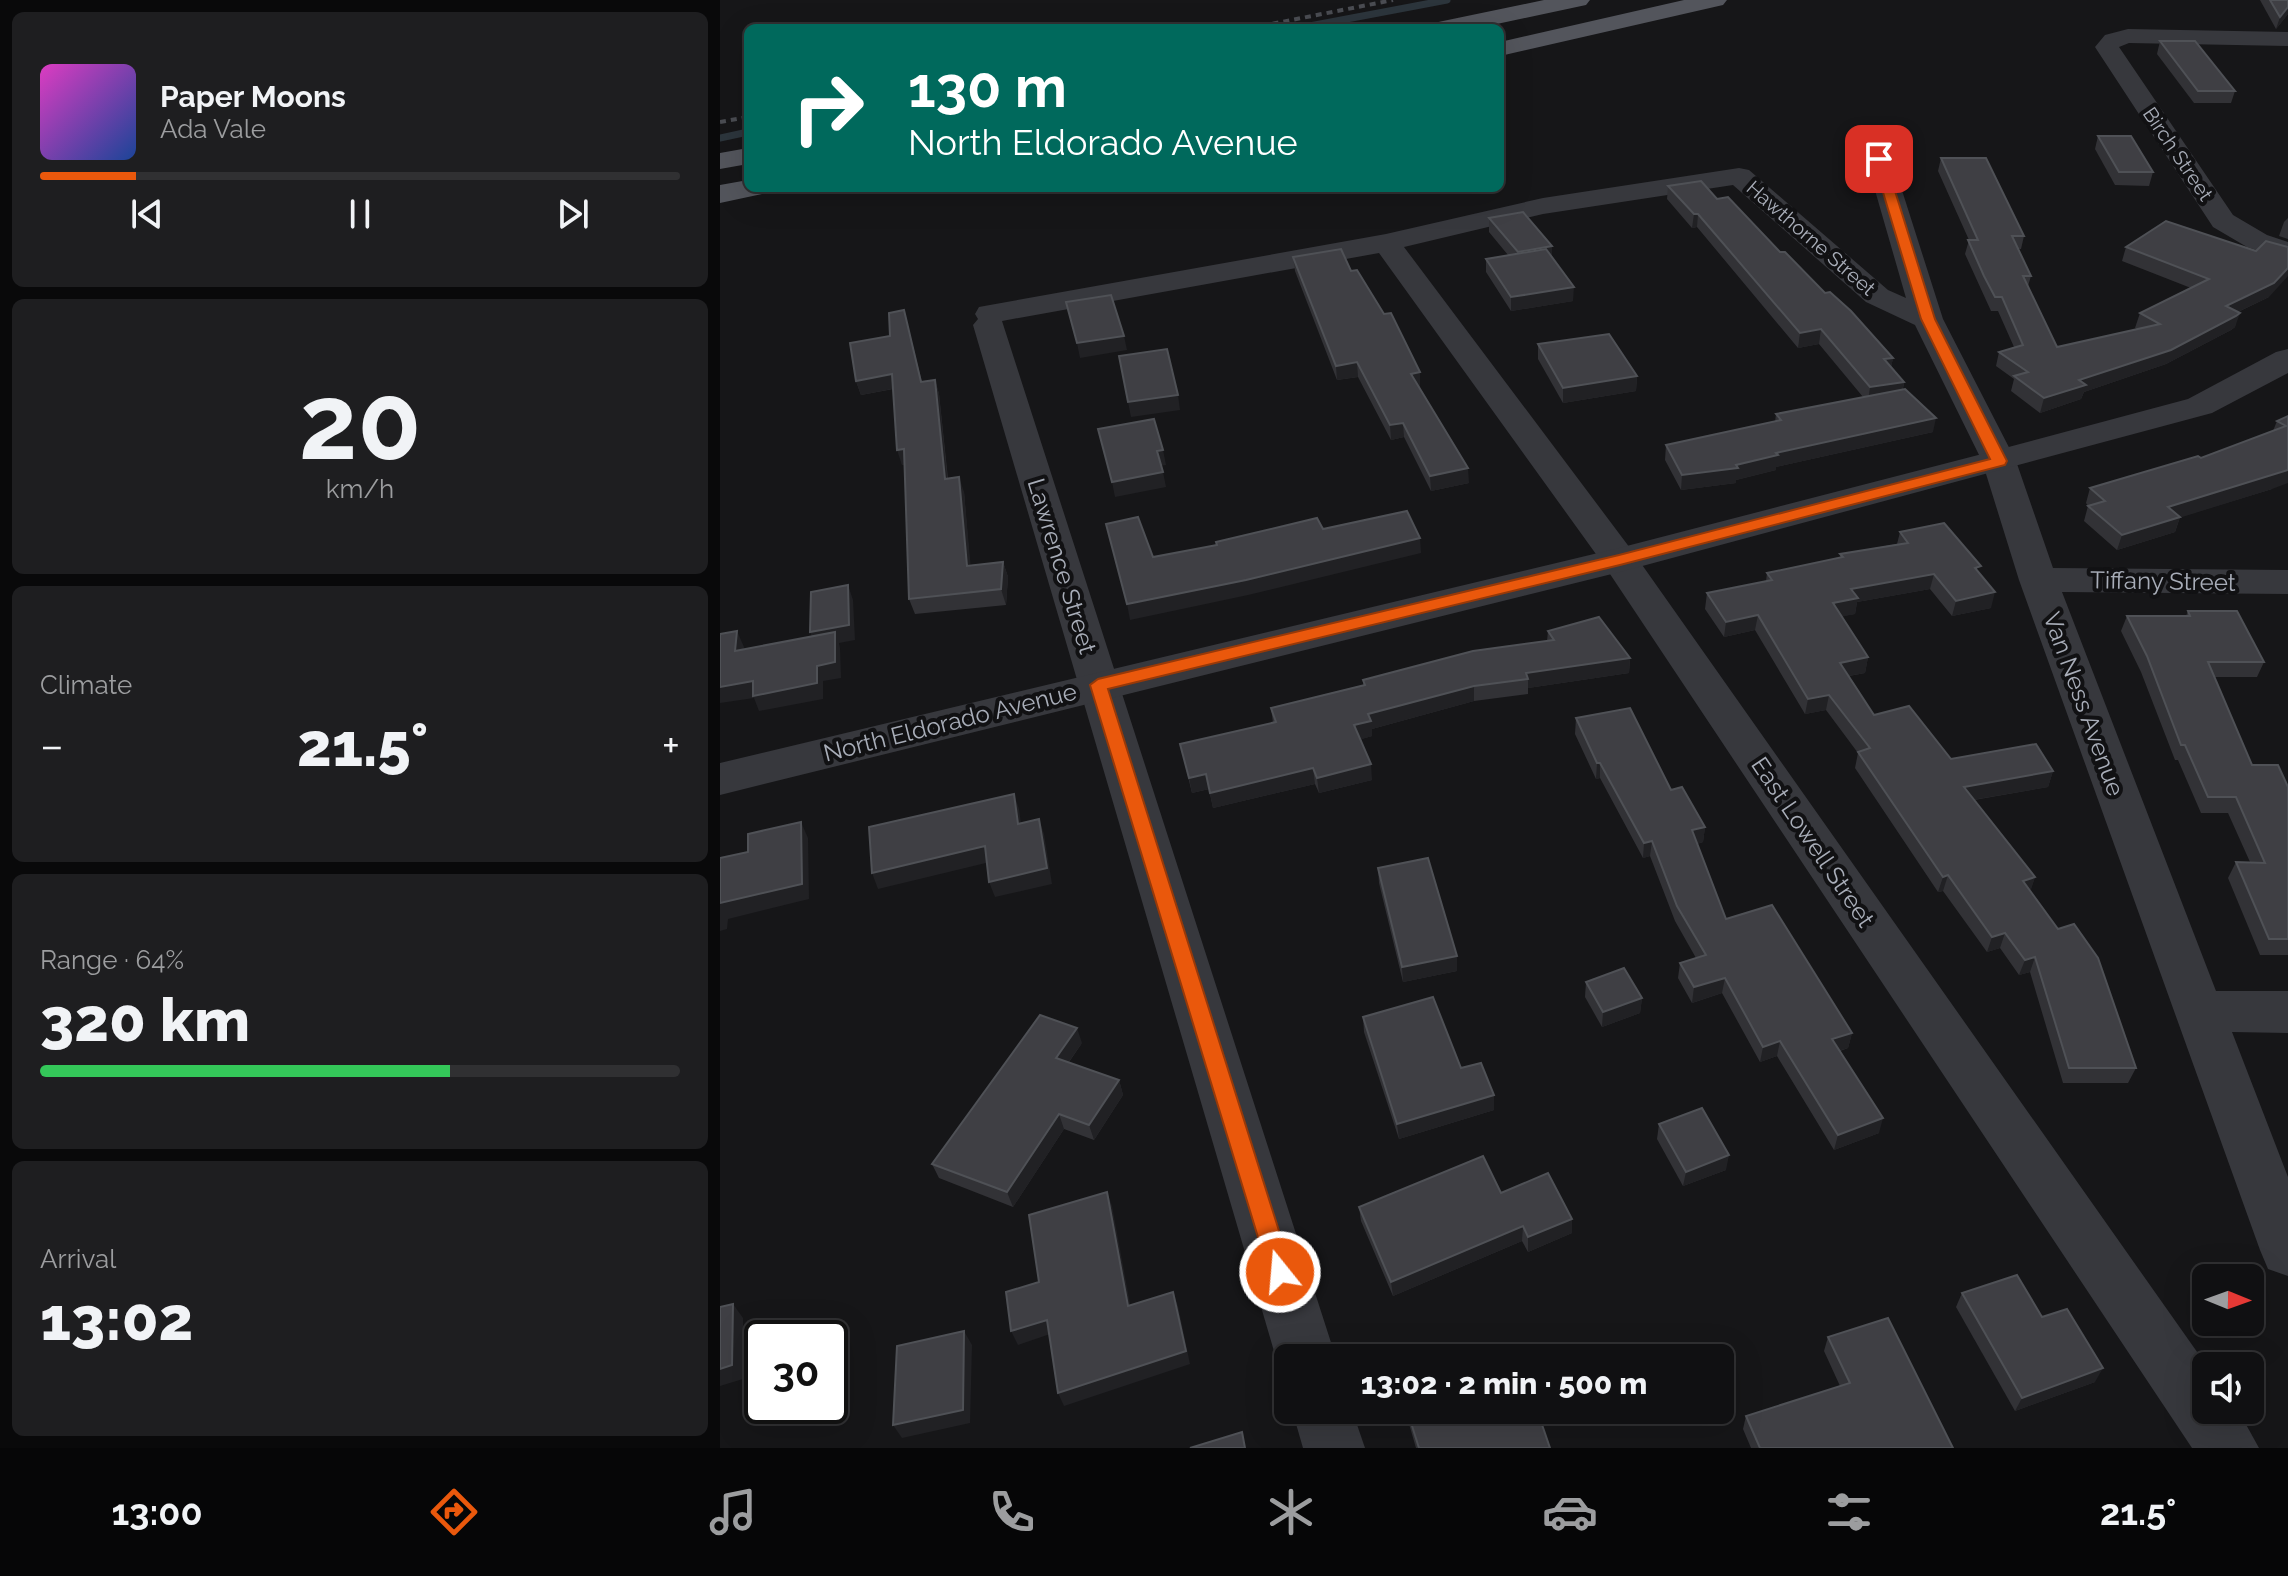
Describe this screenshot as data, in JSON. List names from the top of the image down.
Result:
{
  "streets": {
    "street": [
      "Birch Street",
      "Hawthorne Street",
      "Lawrence Street",
      "Tiffany Street",
      "Van Ness Avenue",
      "North Eldorado Avenue",
      "East Lowell Street"
    ]
  },
  "crossings": [
    ["Hawthorne Street", "Lawrence Street"],
    ["Hawthorne Street", "Van Ness Avenue"],
    ["Hawthorne Street", "East Lowell Street"],
    ["Lawrence Street", "North Eldorado Avenue"],
    ["Lawrence Street", "East Lowell Street"],
    ["Tiffany Street", "Van Ness Avenue"],
    ["Van Ness Avenue", "North Eldorado Avenue"],
    ["North Eldorado Avenue", "East Lowell Street"]
  ],
  "north": "right",
  "page": {
    "turn": ["130 m", "North Eldorado Avenue"],
    "song": ["Paper Moons", "Ada Vale"],
    "tile": [
      ["20", "km/h"],
      "Climate",
      ["Range · 64%", "320 km"],
      ["Arrival", "13:02"]
    ],
    "heat": ["−", "21.5°", "+"],
    "limit": "30",
    "trip": "13:02 · 2 min · 500 m",
    "tabs": ["13:00", "21.5°"]
  }
}
